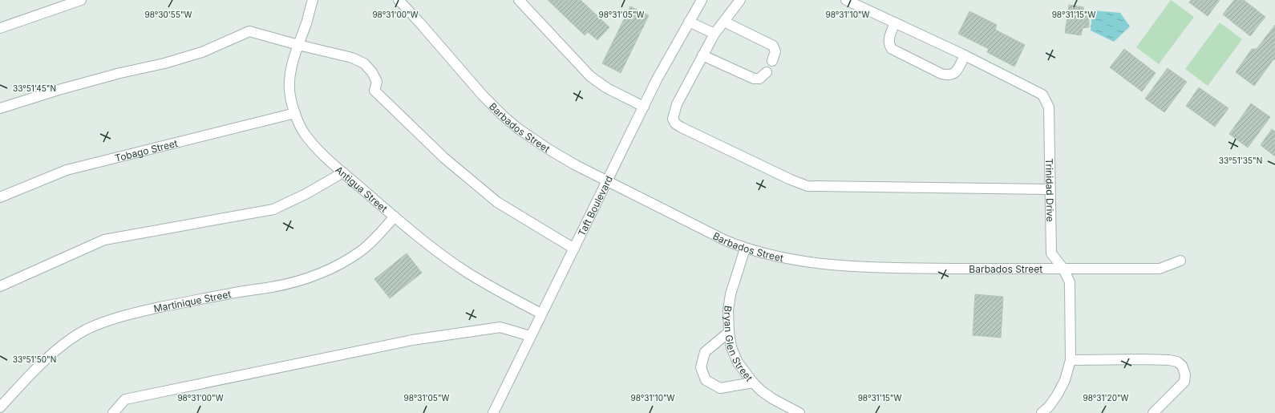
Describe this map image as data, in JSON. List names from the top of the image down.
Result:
{
  "streets": {
    "street": [
      "Barbados Street",
      "Tobago Street",
      "Antigua Street",
      "Trinidad Drive",
      "Taft Boulevard",
      "Martinique Street",
      "Bryan Glen Street"
    ]
  },
  "crossings": [
    ["Barbados Street", "Trinidad Drive"],
    ["Barbados Street", "Taft Boulevard"],
    ["Barbados Street", "Bryan Glen Street"],
    ["Tobago Street", "Antigua Street"],
    ["Antigua Street", "Taft Boulevard"],
    ["Antigua Street", "Martinique Street"]
  ],
  "coordinates": [
    "98°30'55\"W",
    "98°31'00\"W",
    "98°31'05\"W",
    "98°31'10\"W",
    "98°31'15\"W",
    "33°51'45\"N",
    "33°51'35\"N",
    "33°51'50\"N",
    "98°31'20\"W"
  ]
}
